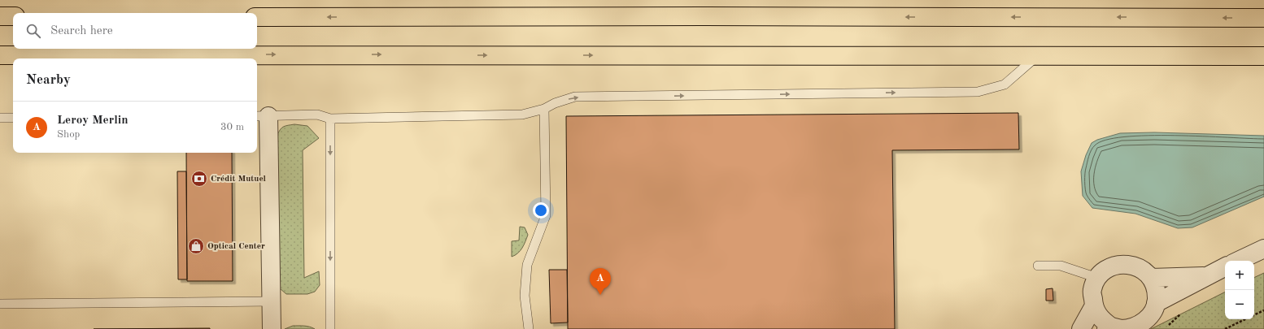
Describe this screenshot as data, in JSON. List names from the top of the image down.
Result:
{
  "places": {
    "bank": ["Crédit Mutuel"],
    "shop": ["Optical Center"]
  },
  "page": {
    "search": "Search here",
    "heading": "Nearby",
    "list": [
      {
        "mark": "A",
        "name": "Leroy Merlin",
        "note": "Shop",
        "value": "30 m"
      }
    ],
    "map_buttons": ["+", "−"],
    "pins": "A"
  }
}
